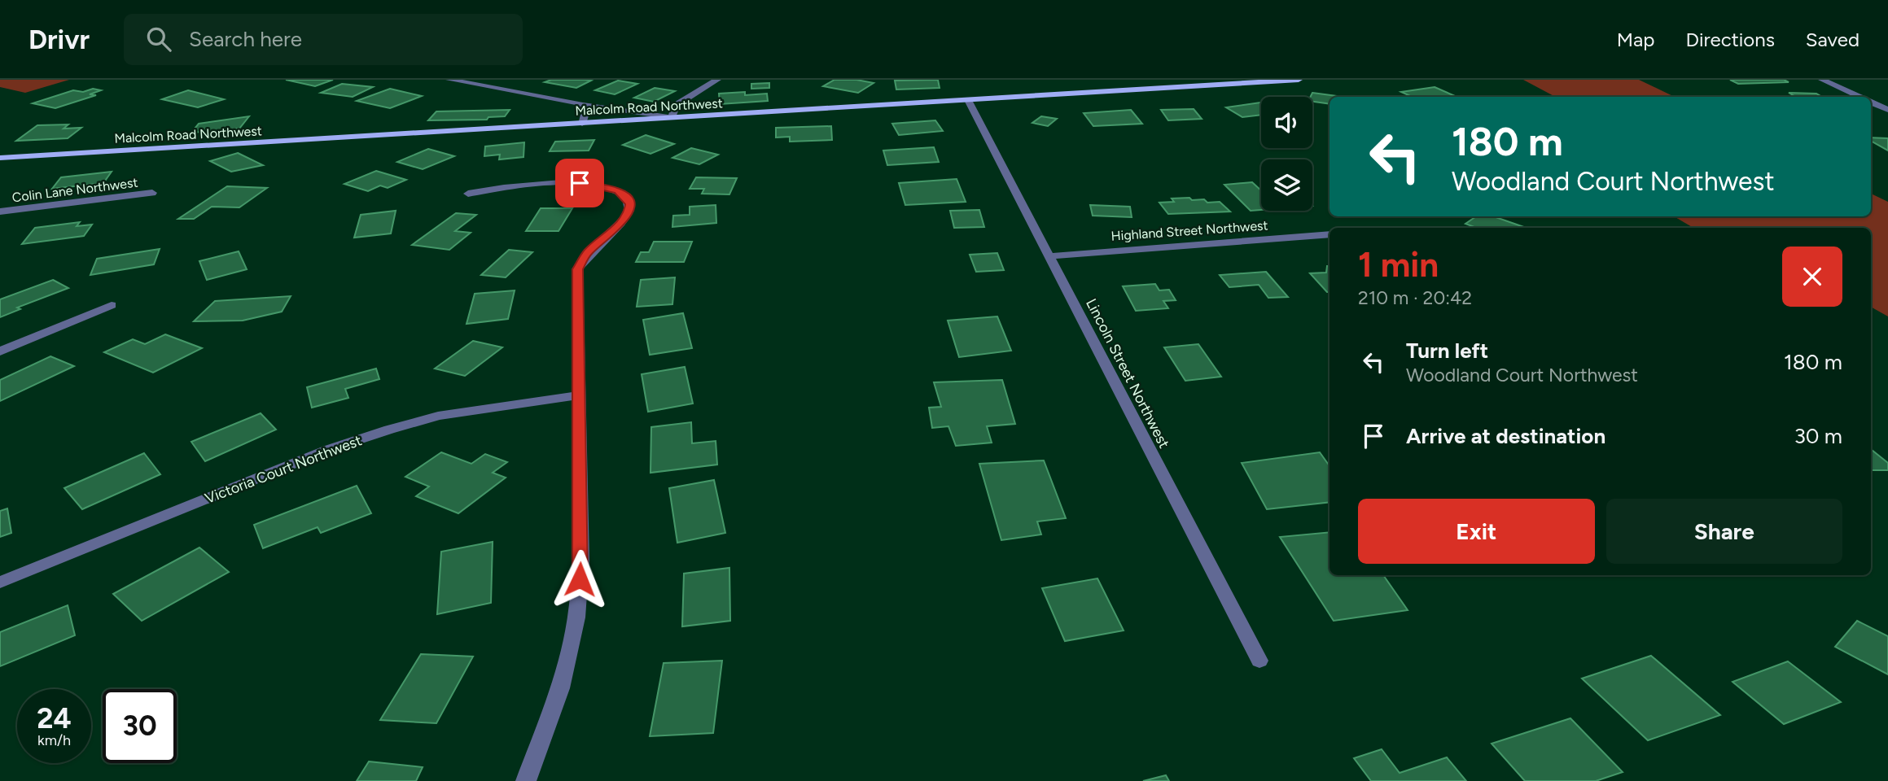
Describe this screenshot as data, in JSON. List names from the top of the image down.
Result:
{
  "streets": {
    "main road": ["Malcolm Road Northwest"],
    "street": [
      "Colin Lane Northwest",
      "Highland Street Northwest",
      "Lincoln Street Northwest",
      "Victoria Court Northwest"
    ]
  },
  "crossings": [
    ["Malcolm Road Northwest", "Lincoln Street Northwest"],
    ["Highland Street Northwest", "Lincoln Street Northwest"]
  ],
  "page": {
    "header": "Drivr",
    "search": "Search here",
    "nav": ["Map", "Directions", "Saved"],
    "turn": ["180 m", "Woodland Court Northwest"],
    "heading": ["1 min", "210 m · 20:42"],
    "list": [
      {
        "name": "Turn left",
        "note": "Woodland Court Northwest",
        "value": "180 m"
      },
      {
        "name": "Arrive at destination",
        "value": "30 m"
      }
    ],
    "buttons": ["Exit", "Share"],
    "speed": "24 km/h",
    "limit": "30"
  }
}
